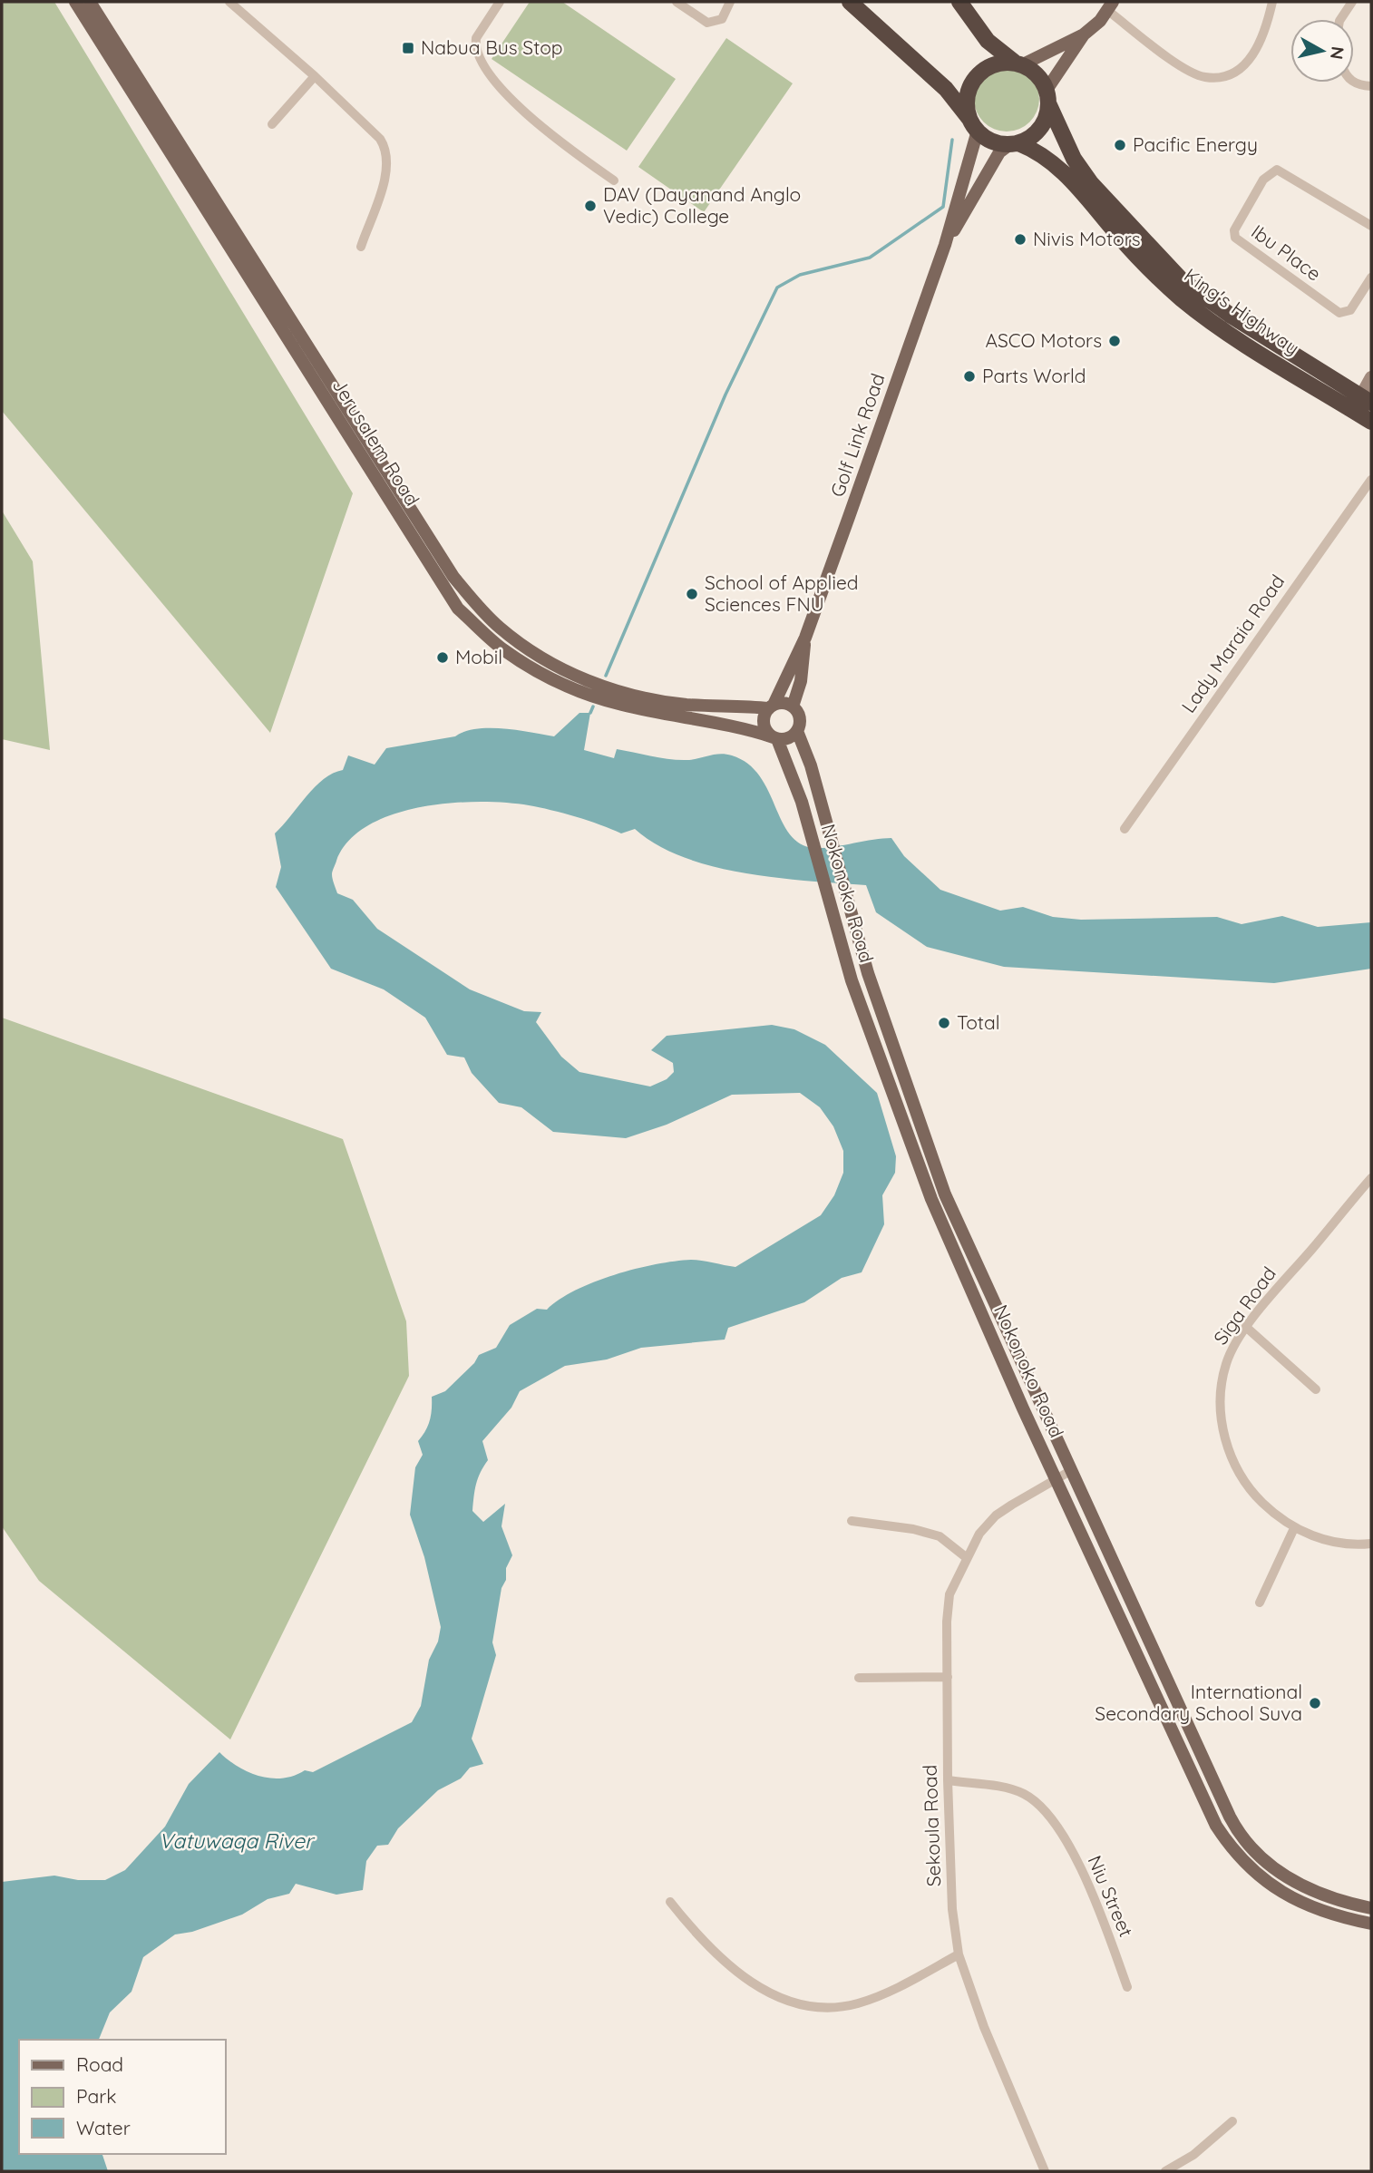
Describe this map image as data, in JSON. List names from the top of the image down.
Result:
{
  "streets": {
    "highway": ["King's Highway"],
    "main road": ["Golf Link Road", "Jerusalem Road", "Nokonoko Road"],
    "street": [
      "Ibu Place",
      "Lady Maraia Road",
      "Siga Road",
      "Sekoula Road",
      "Niu Street"
    ]
  },
  "crossings": [
    ["King's Highway", "Golf Link Road"],
    ["Golf Link Road", "Jerusalem Road"],
    ["Golf Link Road", "Nokonoko Road"],
    ["Jerusalem Road", "Nokonoko Road"],
    ["Nokonoko Road", "Sekoula Road"],
    ["Sekoula Road", "Niu Street"]
  ],
  "water": ["Vatuwaqa River"],
  "places": {
    "transit": ["Nabua Bus Stop"],
    "other": [
      "Pacific Energy",
      "DAV (Dayanand Anglo Vedic) College",
      "Nivis Motors",
      "ASCO Motors",
      "Parts World",
      "School of Applied Sciences FNU",
      "Mobil",
      "Total",
      "International Secondary School Suva"
    ]
  },
  "legend": ["Road", "Park", "Water"],
  "north": "right"
}
